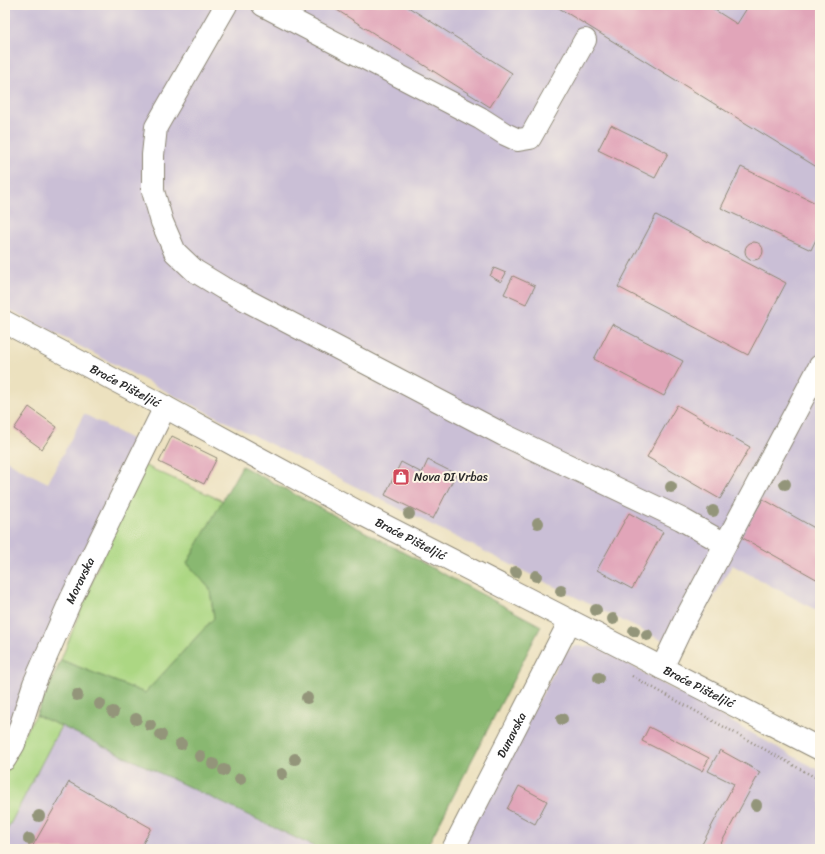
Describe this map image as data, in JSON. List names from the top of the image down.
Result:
{
  "streets": {
    "street": ["Braće Pišteljić", "Moravska", "Dunavska"]
  },
  "crossings": [
    ["Braće Pišteljić", "Moravska"],
    ["Braće Pišteljić", "Dunavska"]
  ],
  "places": {
    "shop": ["Nova DI Vrbas"]
  }
}
